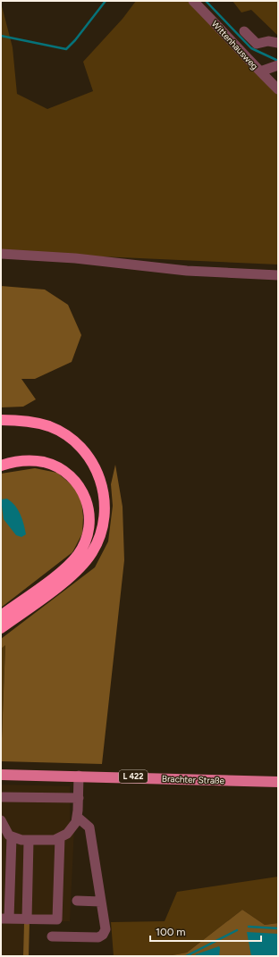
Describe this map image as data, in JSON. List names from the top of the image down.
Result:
{
  "streets": {
    "main road": ["L 422", "Brachter Straße"],
    "street": ["Wittenhausweg"]
  },
  "scale_bar": "100 m"
}
